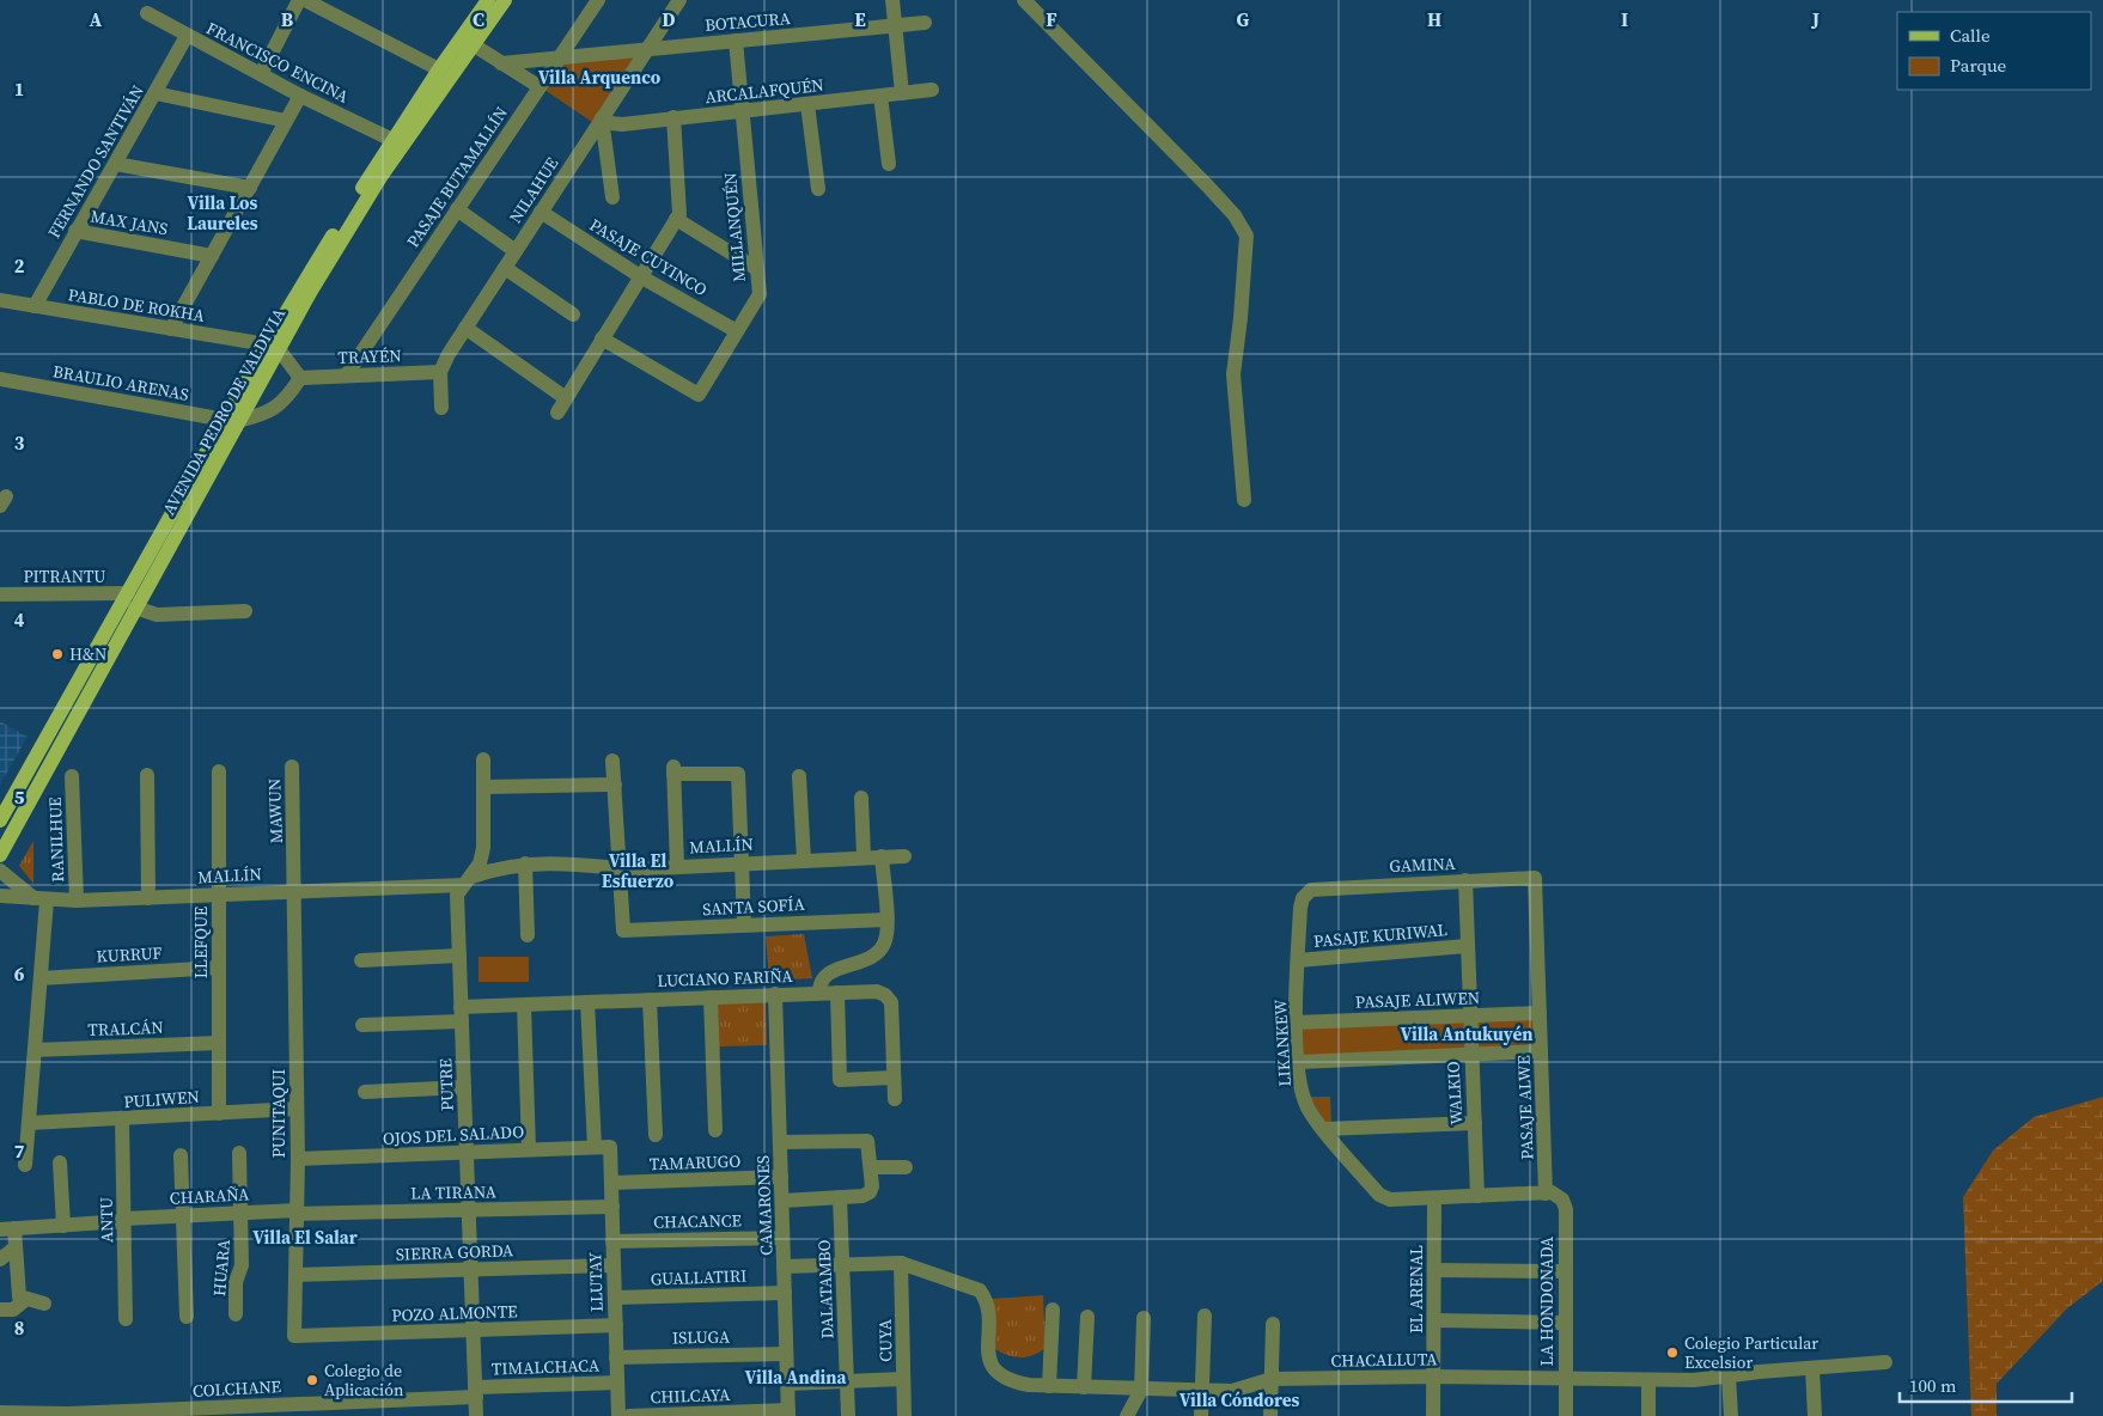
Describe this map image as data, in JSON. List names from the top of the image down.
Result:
{
  "streets": {
    "main road": ["AVENIDA PEDRO DE VALDIVIA"],
    "street": [
      "BOTACURA",
      "FRANCISCO ENCINA",
      "ARCALAFQUÉN",
      "FERNANDO SANTIVÁN",
      "PASAJE BUTAMALLÍN",
      "NILAHUE",
      "MAX JANS",
      "MILLANQUÉN",
      "PASAJE CUYINCO",
      "PABLO DE ROKHA",
      "TRAYÉN",
      "BRAULIO ARENAS",
      "PITRANTU",
      "MAWUN",
      "RANILHUE",
      "MALLÍN",
      "GAMINA",
      "SANTA SOFÍA",
      "PASAJE KURIWAL",
      "LLEFQUE",
      "KURRUF",
      "LUCIANO FARIÑA",
      "PASAJE ALIWEN",
      "TRALCÁN",
      "LIKANKEW",
      "PUTRE",
      "WALKIO",
      "PULIWEN",
      "PASAJE ALWE",
      "PUNITAQUI",
      "OJOS DEL SALADO",
      "TAMARUGO",
      "LA TIRANA",
      "CHARAÑA",
      "CAMARONES",
      "ANTU",
      "CHACANCE",
      "SIERRA GORDA",
      "HUARA",
      "GUALLATIRI",
      "LLUTAY",
      "DALATAMBO",
      "EL ARENAL",
      "LA HONDONADA",
      "POZO ALMONTE",
      "ISLUGA",
      "CUYA",
      "CHACALLUTA",
      "TIMALCHACA",
      "COLCHANE",
      "CHILCAYA"
    ]
  },
  "crossings": [
    ["BOTACURA", "PASAJE BUTAMALLÍN"],
    ["BOTACURA", "NILAHUE"],
    ["BOTACURA", "MILLANQUÉN"],
    ["FRANCISCO ENCINA", "FERNANDO SANTIVÁN"],
    ["FRANCISCO ENCINA", "AVENIDA PEDRO DE VALDIVIA"],
    ["ARCALAFQUÉN", "NILAHUE"],
    ["ARCALAFQUÉN", "MILLANQUÉN"],
    ["FERNANDO SANTIVÁN", "MAX JANS"],
    ["FERNANDO SANTIVÁN", "PABLO DE ROKHA"],
    ["PASAJE BUTAMALLÍN", "TRAYÉN"],
    ["NILAHUE", "PASAJE CUYINCO"],
    ["NILAHUE", "TRAYÉN"],
    ["MILLANQUÉN", "PASAJE CUYINCO"],
    ["PABLO DE ROKHA", "AVENIDA PEDRO DE VALDIVIA"],
    ["BRAULIO ARENAS", "AVENIDA PEDRO DE VALDIVIA"],
    ["AVENIDA PEDRO DE VALDIVIA", "PITRANTU"],
    ["MAWUN", "MALLÍN"],
    ["MAWUN", "PUNITAQUI"],
    ["RANILHUE", "MALLÍN"],
    ["MALLÍN", "SANTA SOFÍA"],
    ["MALLÍN", "LLEFQUE"],
    ["MALLÍN", "PUTRE"],
    ["MALLÍN", "PUNITAQUI"],
    ["GAMINA", "LIKANKEW"],
    ["GAMINA", "WALKIO"],
    ["GAMINA", "PASAJE ALWE"],
    ["PASAJE KURIWAL", "LIKANKEW"],
    ["PASAJE KURIWAL", "WALKIO"],
    ["LLEFQUE", "KURRUF"],
    ["LLEFQUE", "TRALCÁN"],
    ["LLEFQUE", "PULIWEN"],
    ["LUCIANO FARIÑA", "PUTRE"],
    ["LUCIANO FARIÑA", "CAMARONES"],
    ["PASAJE ALIWEN", "LIKANKEW"],
    ["PASAJE ALIWEN", "WALKIO"],
    ["PASAJE ALIWEN", "PASAJE ALWE"],
    ["LIKANKEW", "EL ARENAL"],
    ["PUTRE", "OJOS DEL SALADO"],
    ["PUTRE", "LA TIRANA"],
    ["PUTRE", "SIERRA GORDA"],
    ["PUTRE", "POZO ALMONTE"],
    ["PUTRE", "TIMALCHACA"],
    ["PUTRE", "COLCHANE"],
    ["PULIWEN", "PUNITAQUI"],
    ["PULIWEN", "ANTU"],
    ["PASAJE ALWE", "LA HONDONADA"],
    ["PUNITAQUI", "OJOS DEL SALADO"],
    ["PUNITAQUI", "LA TIRANA"],
    ["PUNITAQUI", "CHARAÑA"],
    ["PUNITAQUI", "SIERRA GORDA"],
    ["PUNITAQUI", "POZO ALMONTE"],
    ["OJOS DEL SALADO", "LLUTAY"],
    ["TAMARUGO", "CAMARONES"],
    ["TAMARUGO", "LLUTAY"],
    ["LA TIRANA", "CHARAÑA"],
    ["LA TIRANA", "LLUTAY"],
    ["CHARAÑA", "ANTU"],
    ["CHARAÑA", "HUARA"],
    ["CAMARONES", "CHACANCE"],
    ["CAMARONES", "GUALLATIRI"],
    ["CAMARONES", "ISLUGA"],
    ["CAMARONES", "CHILCAYA"],
    ["CHACANCE", "LLUTAY"],
    ["SIERRA GORDA", "LLUTAY"],
    ["GUALLATIRI", "LLUTAY"],
    ["LLUTAY", "POZO ALMONTE"],
    ["LLUTAY", "ISLUGA"],
    ["LLUTAY", "TIMALCHACA"],
    ["EL ARENAL", "CHACALLUTA"],
    ["LA HONDONADA", "CHACALLUTA"],
    ["CUYA", "CHACALLUTA"],
    ["TIMALCHACA", "COLCHANE"]
  ],
  "districts": [
    "Villa Arquenco",
    "Villa Los Laureles",
    "Villa El Esfuerzo",
    "Villa Antukuyén",
    "Villa El Salar",
    "Villa Andina",
    "Villa Cóndores"
  ],
  "places": ["H&N", "Colegio Particular Excelsior", "Colegio de Aplicación"],
  "legend": ["Calle", "Parque"],
  "scale_bar": "100 m",
  "grid": {
    "columns": [
      "A",
      "B",
      "C",
      "D",
      "E",
      "F",
      "G",
      "H",
      "I",
      "J"
    ],
    "rows": [
      "1",
      "2",
      "3",
      "4",
      "5",
      "6",
      "7",
      "8"
    ]
  }
}
